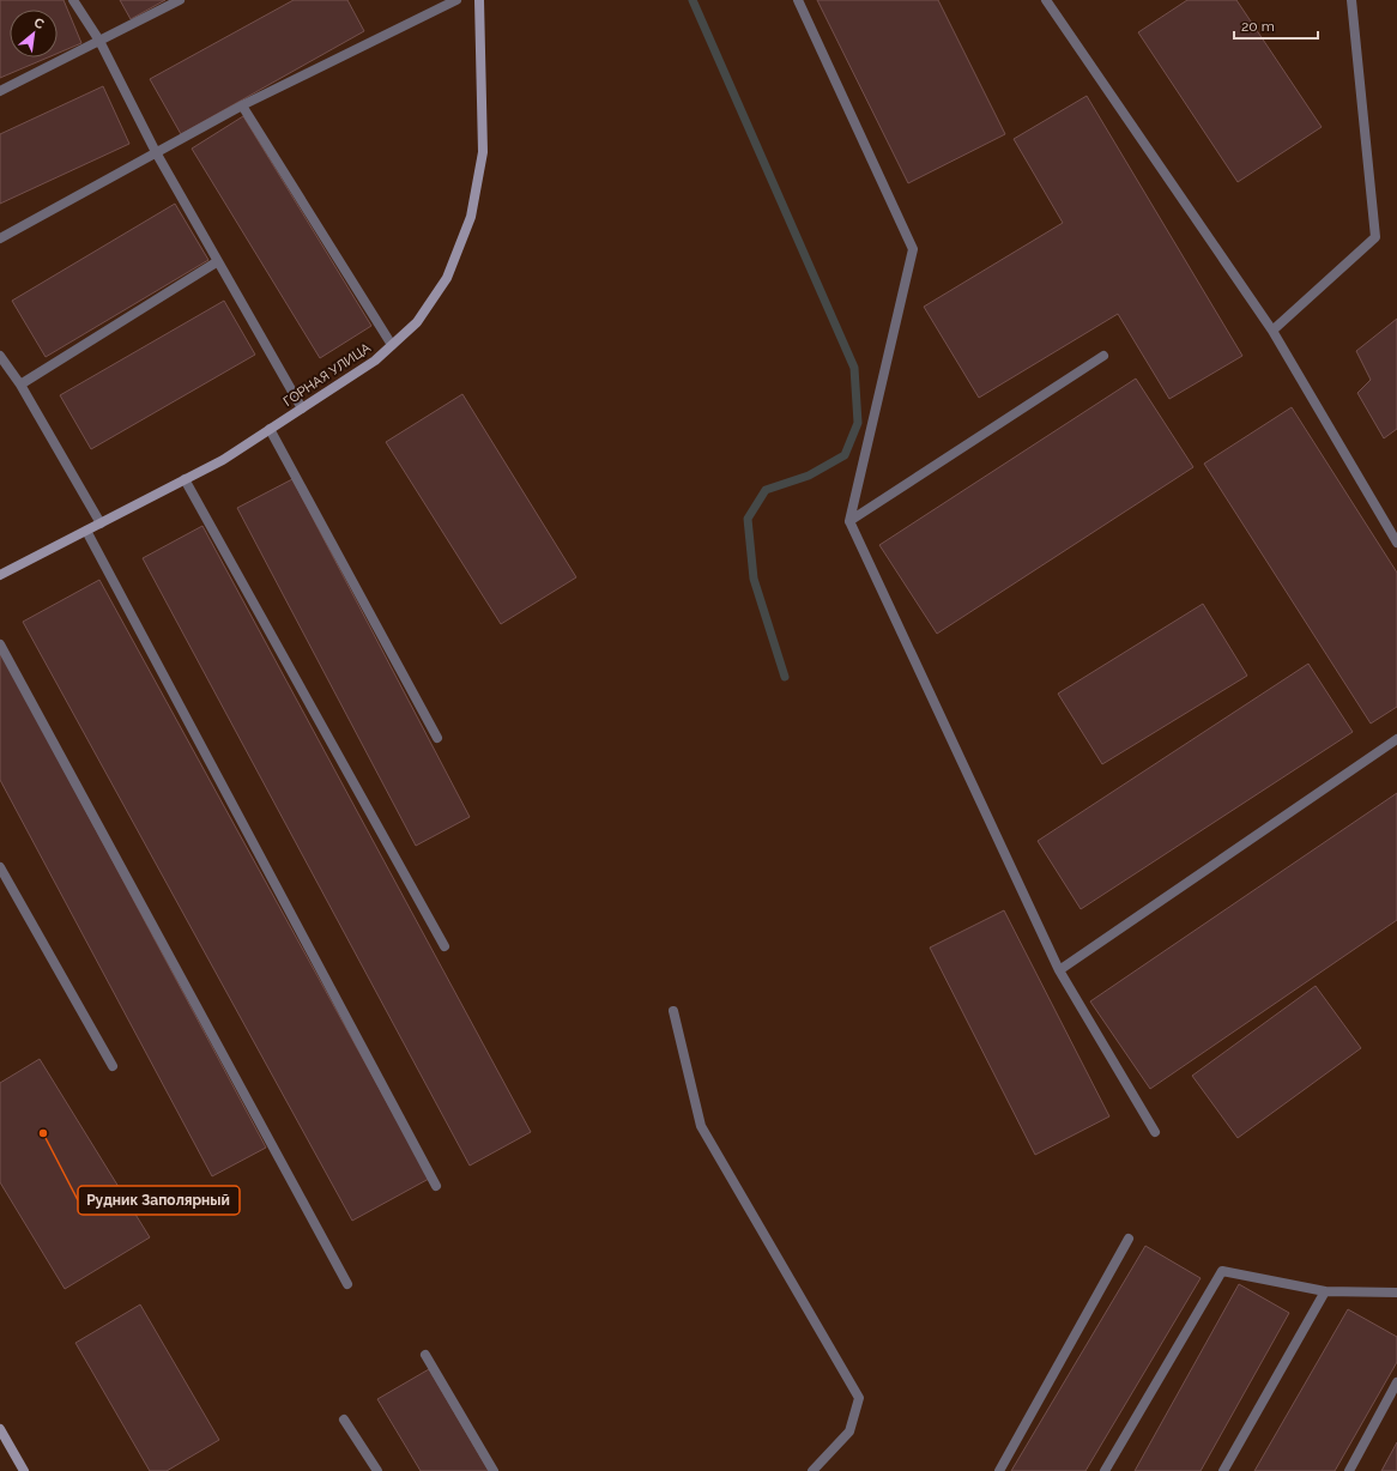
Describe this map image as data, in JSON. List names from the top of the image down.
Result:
{
  "streets": {
    "street": ["ГОРНАЯ УЛИЦА"]
  },
  "places": ["Рудник Заполярный"],
  "scale_bar": "20 m",
  "north": "top right"
}
